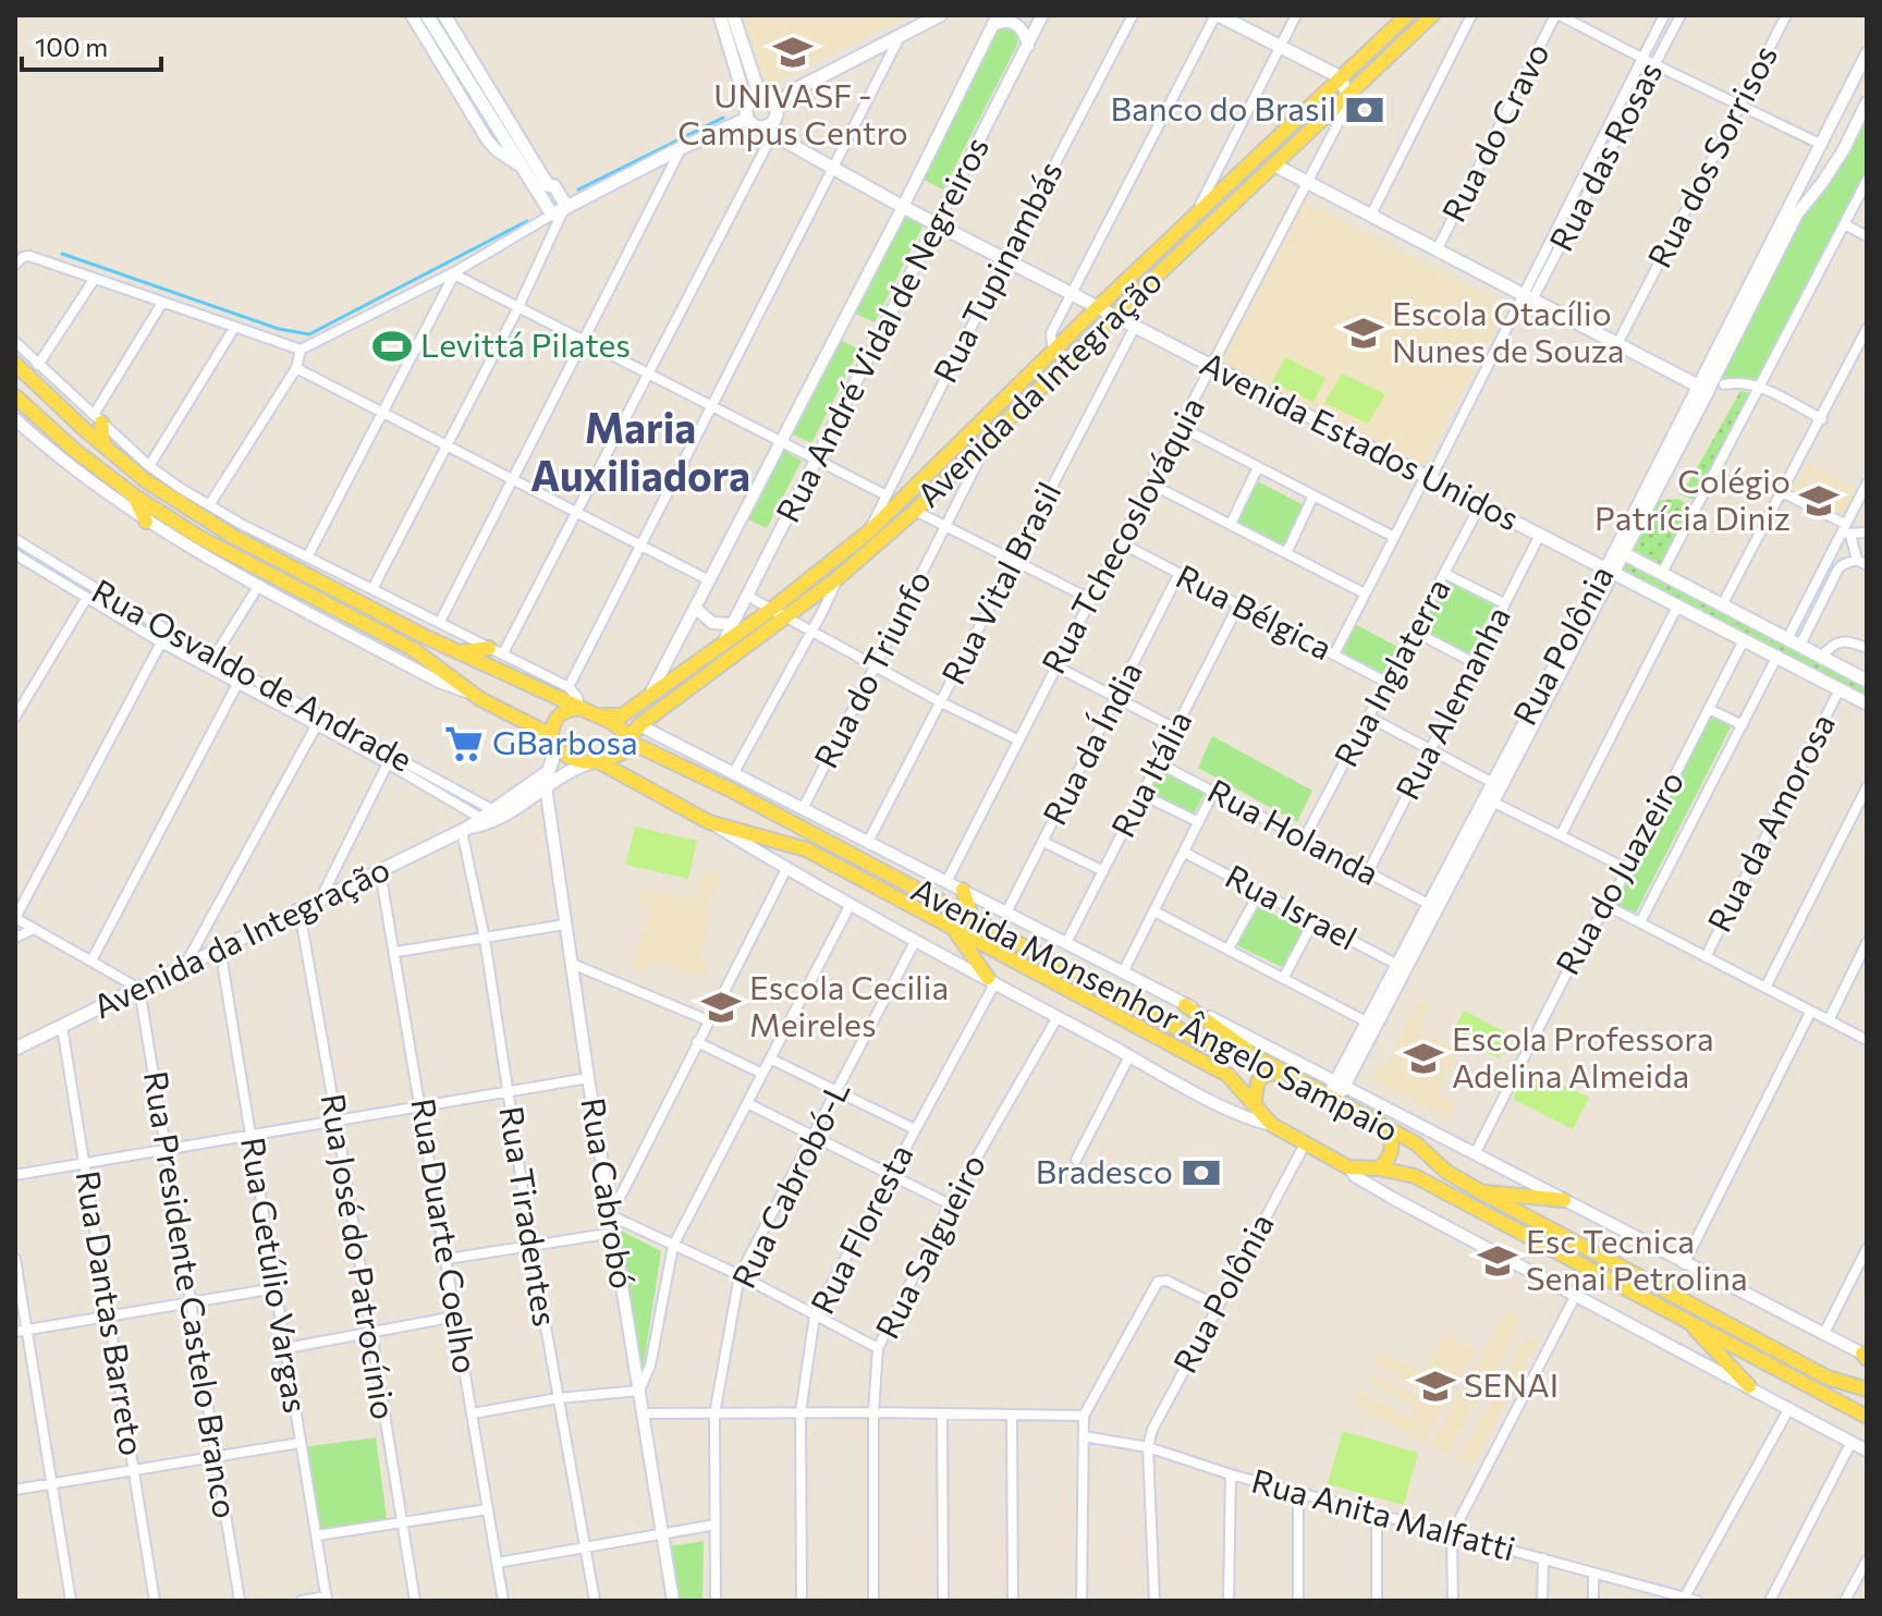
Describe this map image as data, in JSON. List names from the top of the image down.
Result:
{
  "streets": {
    "main road": [
      "Avenida da Integração",
      "Avenida Estados Unidos",
      "Rua Polônia",
      "Avenida Monsenhor Ângelo Sampaio"
    ],
    "street": [
      "Rua do Cravo",
      "Rua das Rosas",
      "Rua dos Sorrisos",
      "Rua Tupinambás",
      "Rua André Vidal de Negreiros",
      "Rua Tchecoslováquia",
      "Rua Vital Brasil",
      "Rua Bélgica",
      "Rua do Triunfo",
      "Rua Inglaterra",
      "Rua Osvaldo de Andrade",
      "Rua Alemanha",
      "Rua da Índia",
      "Rua Itália",
      "Rua da Amorosa",
      "Rua Holanda",
      "Rua do Juazeiro",
      "Rua Israel",
      "Rua Cabrobó-L",
      "Rua Cabrobó",
      "Rua Tiradentes",
      "Rua Floresta",
      "Rua Duarte Coelho",
      "Rua Salgueiro",
      "Rua José do Patrocínio",
      "Rua Getúlio Vargas",
      "Rua Presidente Castelo Branco",
      "Rua Dantas Barreto",
      "Rua Anita Malfatti"
    ]
  },
  "crossings": [
    ["Rua Tupinambás", "Avenida da Integração"],
    ["Rua Tupinambás", "Avenida Estados Unidos"],
    ["Rua André Vidal de Negreiros", "Avenida da Integração"],
    ["Rua André Vidal de Negreiros", "Avenida Estados Unidos"],
    ["Avenida da Integração", "Avenida Estados Unidos"],
    ["Avenida da Integração", "Rua Tchecoslováquia"],
    ["Avenida da Integração", "Rua do Triunfo"],
    ["Avenida da Integração", "Avenida Monsenhor Ângelo Sampaio"],
    ["Avenida da Integração", "Rua Tiradentes"],
    ["Avenida da Integração", "Rua Duarte Coelho"],
    ["Avenida da Integração", "Rua José do Patrocínio"],
    ["Avenida da Integração", "Rua Getúlio Vargas"],
    ["Avenida da Integração", "Rua Presidente Castelo Branco"],
    ["Avenida da Integração", "Rua Dantas Barreto"],
    ["Avenida Estados Unidos", "Rua Tchecoslováquia"],
    ["Avenida Estados Unidos", "Rua Vital Brasil"],
    ["Avenida Estados Unidos", "Rua Polônia"],
    ["Avenida Estados Unidos", "Rua Inglaterra"],
    ["Avenida Estados Unidos", "Rua Alemanha"],
    ["Avenida Estados Unidos", "Rua da Amorosa"],
    ["Avenida Estados Unidos", "Rua do Juazeiro"],
    ["Rua Tchecoslováquia", "Rua Bélgica"],
    ["Rua Tchecoslováquia", "Avenida Monsenhor Ângelo Sampaio"],
    ["Rua Vital Brasil", "Avenida Monsenhor Ângelo Sampaio"],
    ["Rua Bélgica", "Rua Inglaterra"],
    ["Rua Bélgica", "Rua da Índia"],
    ["Rua Bélgica", "Rua Itália"],
    ["Rua Polônia", "Rua Holanda"],
    ["Rua Polônia", "Rua Israel"],
    ["Rua Polônia", "Avenida Monsenhor Ângelo Sampaio"],
    ["Rua Polônia", "Rua Anita Malfatti"],
    ["Rua do Triunfo", "Avenida Monsenhor Ângelo Sampaio"],
    ["Rua Inglaterra", "Rua Holanda"],
    ["Rua Alemanha", "Rua Holanda"],
    ["Rua da Índia", "Avenida Monsenhor Ângelo Sampaio"],
    ["Rua Itália", "Rua Holanda"],
    ["Rua Itália", "Avenida Monsenhor Ângelo Sampaio"],
    ["Rua do Juazeiro", "Avenida Monsenhor Ângelo Sampaio"],
    ["Avenida Monsenhor Ângelo Sampaio", "Rua Cabrobó-L"],
    ["Avenida Monsenhor Ângelo Sampaio", "Rua Floresta"],
    ["Avenida Monsenhor Ângelo Sampaio", "Rua Salgueiro"]
  ],
  "districts": ["Maria Auxiliadora"],
  "places": {
    "school or university": [
      "UNIVASF - Campus Centro",
      "Escola Otacílio Nunes de Souza",
      "Colégio Patrícia Diniz",
      "Escola Cecilia Meireles",
      "Escola Professora Adelina Almeida",
      "Esc Tecnica Senai Petrolina",
      "SENAI"
    ],
    "bank": ["Banco do Brasil", "Bradesco"],
    "sports": ["Levittá Pilates"],
    "supermarket": ["GBarbosa"]
  },
  "scale_bar": "100 m"
}
